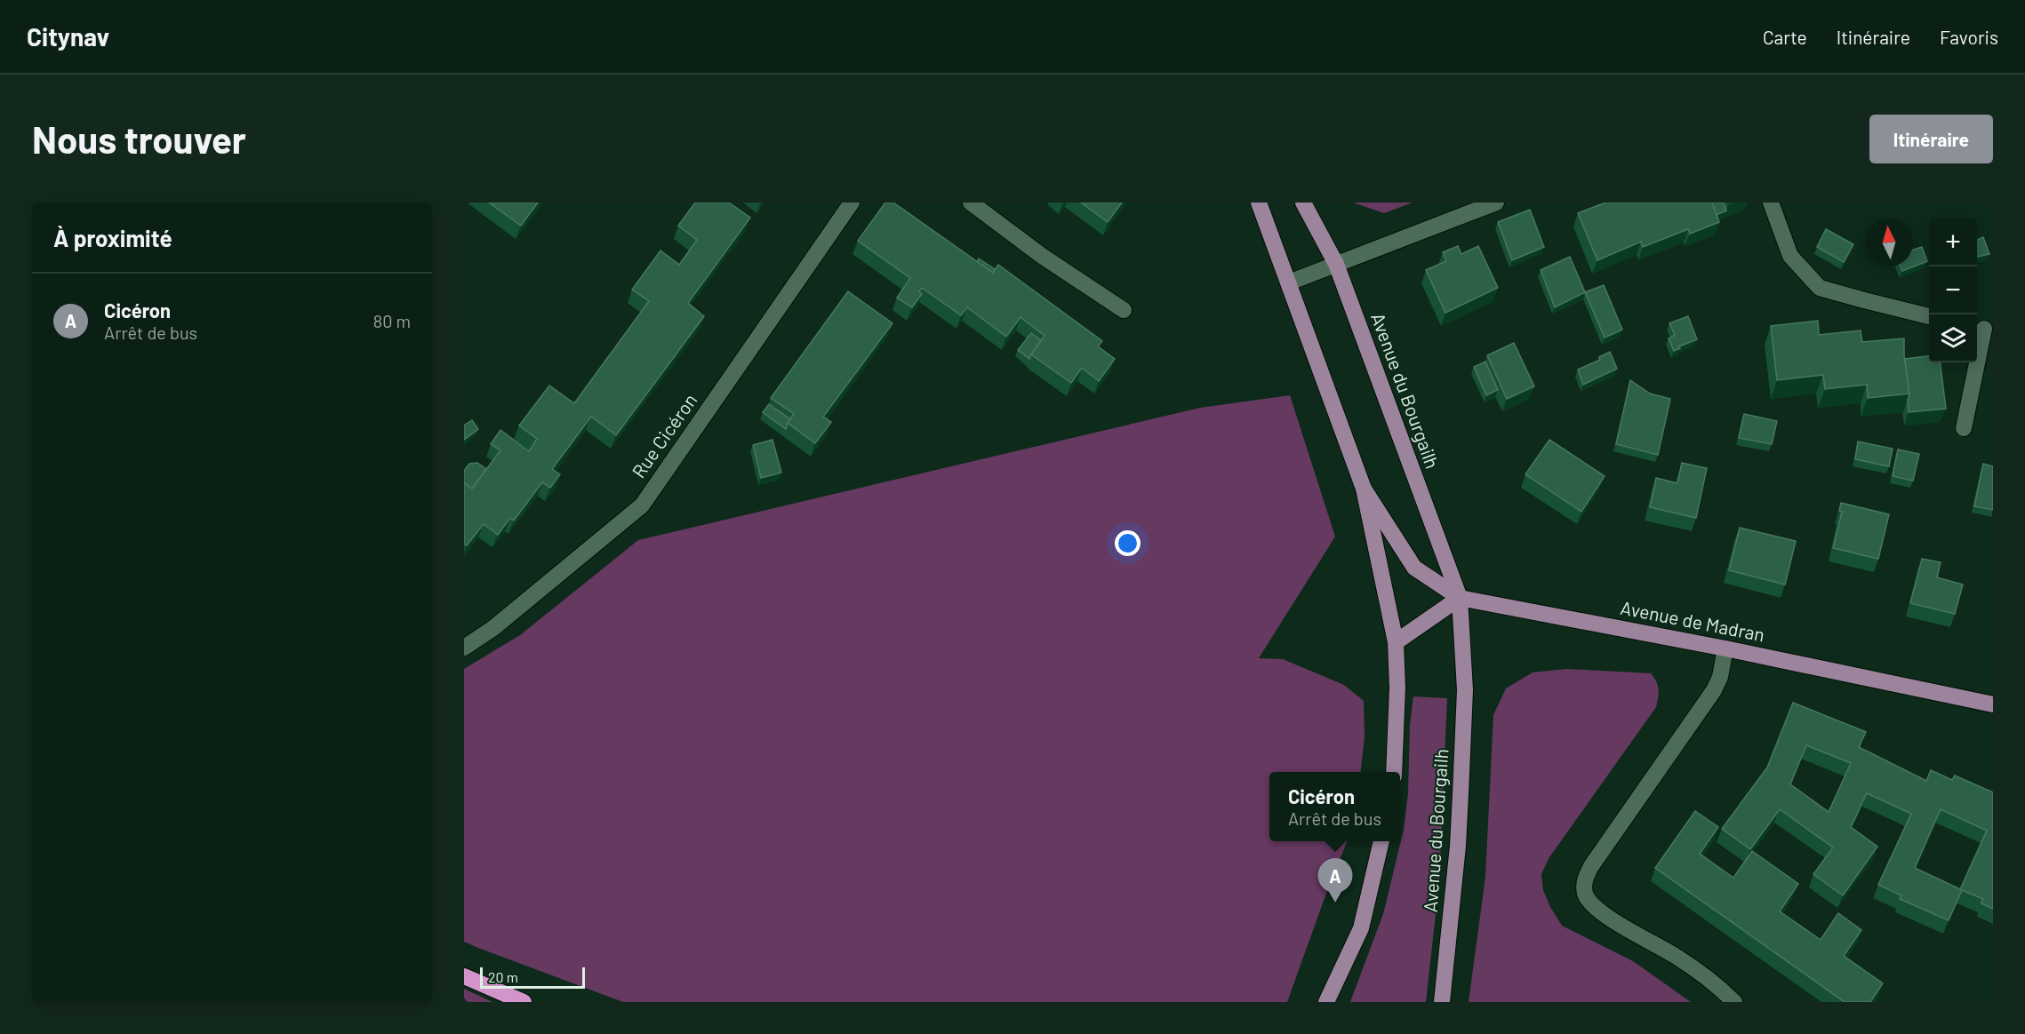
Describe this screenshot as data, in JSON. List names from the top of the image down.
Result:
{
  "streets": {
    "main road": ["Avenue du Bourgailh", "Avenue de Madran"],
    "street": ["Rue Cicéron"]
  },
  "crossings": [
    ["Avenue du Bourgailh", "Avenue de Madran"]
  ],
  "scale_bar": "20 m",
  "north": "top",
  "page": {
    "header": "Citynav",
    "nav": ["Carte", "Itinéraire", "Favoris"],
    "buttons": "Itinéraire",
    "title": "Nous trouver",
    "heading": "À proximité",
    "map_buttons": ["+", "−"],
    "list": [
      {
        "mark": "A",
        "name": "Cicéron",
        "note": "Arrêt de bus",
        "value": "80 m"
      }
    ],
    "popup": ["Cicéron", "Arrêt de bus"],
    "pins": "A",
    "scale": "20 m"
  }
}
